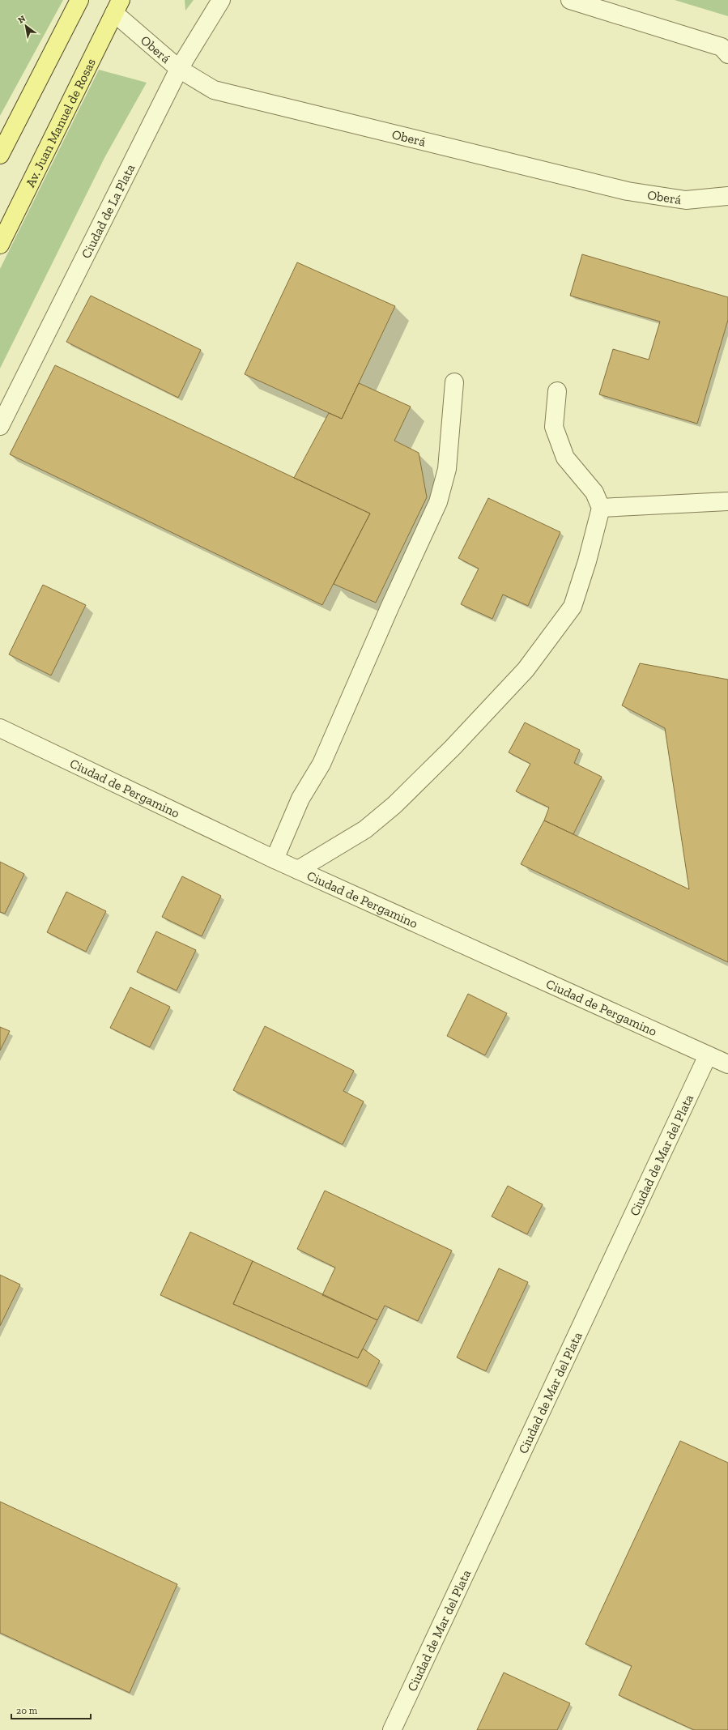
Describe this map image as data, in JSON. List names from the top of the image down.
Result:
{
  "streets": {
    "main road": ["Av. Juan Manuel de Rosas"],
    "street": [
      "Oberá",
      "Ciudad de La Plata",
      "Ciudad de Pergamino",
      "Ciudad de Mar del Plata"
    ]
  },
  "crossings": [
    ["Oberá", "Av. Juan Manuel de Rosas"],
    ["Oberá", "Ciudad de La Plata"],
    ["Ciudad de Pergamino", "Ciudad de Mar del Plata"]
  ],
  "scale_bar": "20 m",
  "north": "top left"
}
